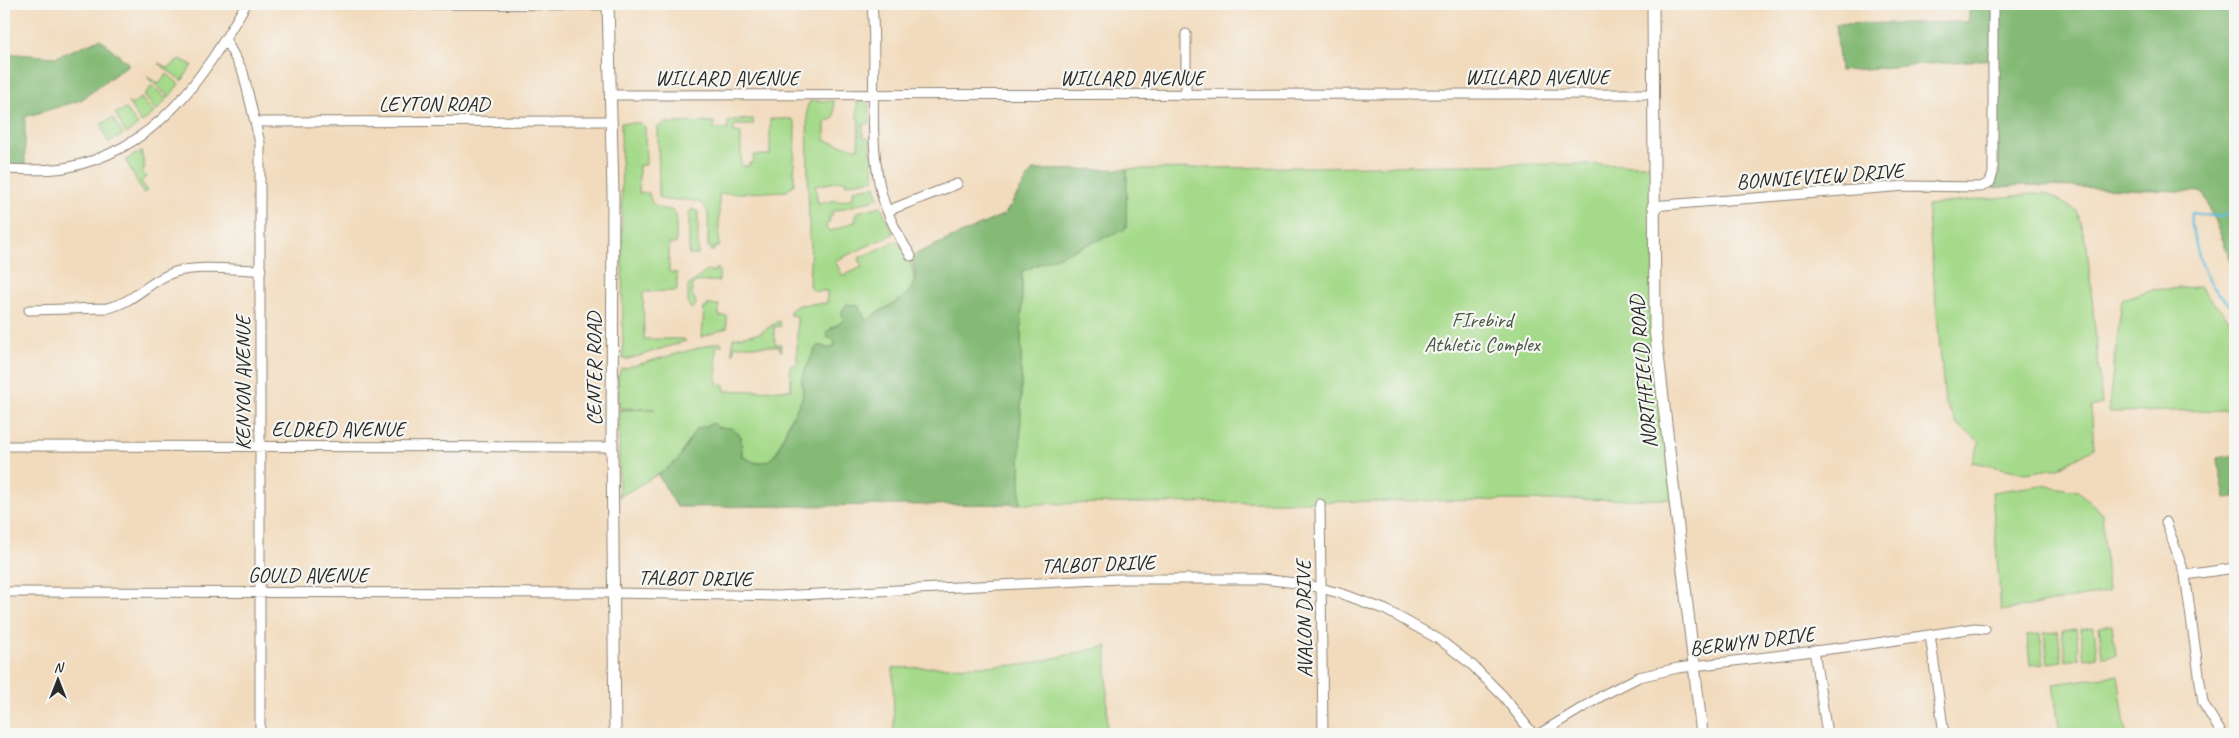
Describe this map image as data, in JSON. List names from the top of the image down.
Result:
{
  "streets": {
    "main road": ["CENTER ROAD", "NORTHFIELD ROAD"],
    "street": [
      "WILLARD AVENUE",
      "LEYTON ROAD",
      "BONNIEVIEW DRIVE",
      "KENYON AVENUE",
      "ELDRED AVENUE",
      "TALBOT DRIVE",
      "GOULD AVENUE",
      "AVALON DRIVE",
      "BERWYN DRIVE"
    ]
  },
  "crossings": [
    ["WILLARD AVENUE", "CENTER ROAD"],
    ["WILLARD AVENUE", "NORTHFIELD ROAD"],
    ["LEYTON ROAD", "CENTER ROAD"],
    ["LEYTON ROAD", "KENYON AVENUE"],
    ["BONNIEVIEW DRIVE", "NORTHFIELD ROAD"],
    ["CENTER ROAD", "ELDRED AVENUE"],
    ["CENTER ROAD", "TALBOT DRIVE"],
    ["CENTER ROAD", "GOULD AVENUE"],
    ["NORTHFIELD ROAD", "BERWYN DRIVE"],
    ["KENYON AVENUE", "ELDRED AVENUE"],
    ["KENYON AVENUE", "GOULD AVENUE"],
    ["TALBOT DRIVE", "GOULD AVENUE"],
    ["TALBOT DRIVE", "AVALON DRIVE"]
  ],
  "parks": ["FIrebird Athletic Complex"],
  "north": "top"
}
